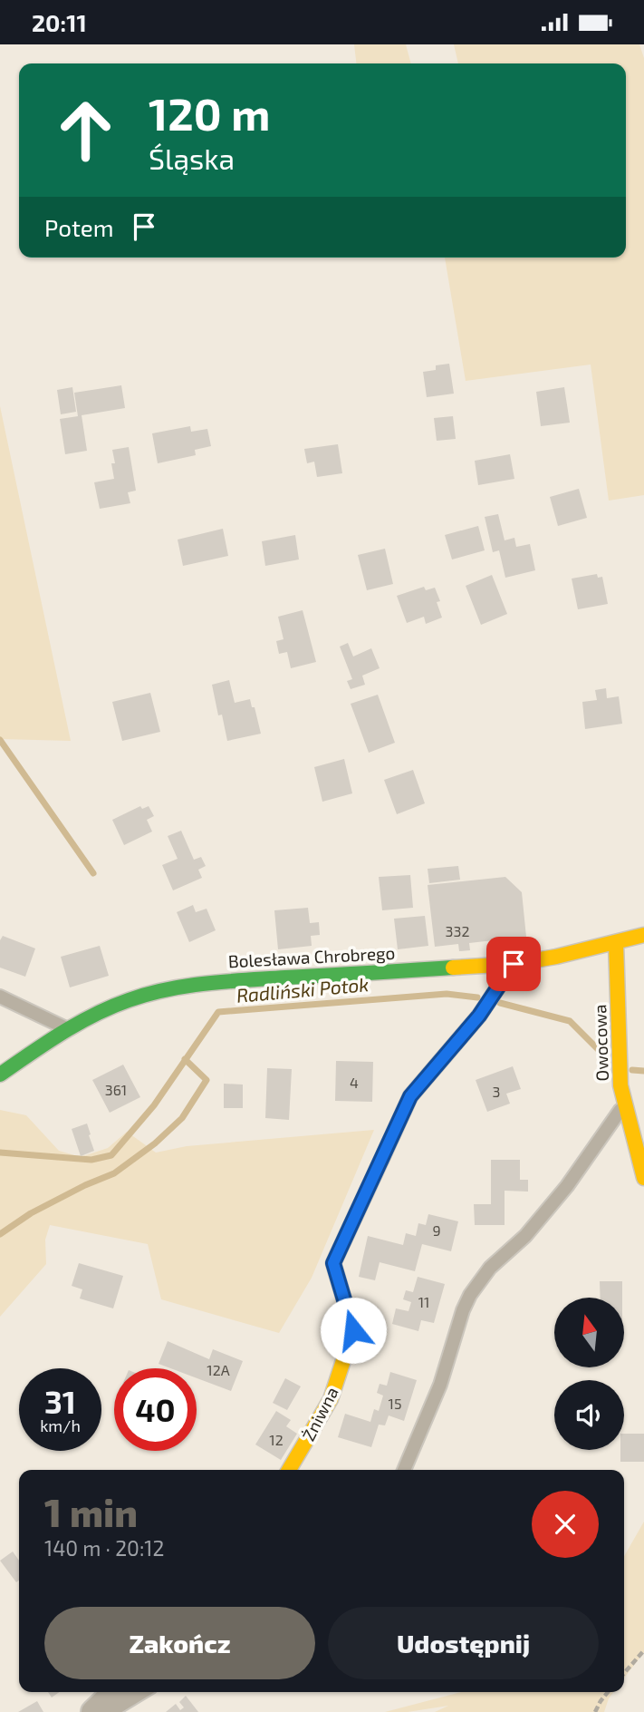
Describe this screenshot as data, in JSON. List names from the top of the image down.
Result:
{
  "streets": {
    "street": ["Bolesława Chrobrego", "Owocowa", "Żniwna"]
  },
  "crossings": [
    ["Bolesława Chrobrego", "Owocowa"],
    ["Bolesława Chrobrego", "Żniwna"]
  ],
  "water": ["Radliński Potok"],
  "house_numbers": [
    "332",
    "4",
    "361",
    "3",
    "9",
    "11",
    "12A",
    "15",
    "12"
  ],
  "north": "top",
  "page": {
    "status": "20:11",
    "turn": ["120 m", "Śląska"],
    "then": "Potem",
    "speed": "31 km/h",
    "limit": "40",
    "heading": ["1 min", "140 m · 20:12"],
    "buttons": ["Zakończ", "Udostępnij"]
  }
}
